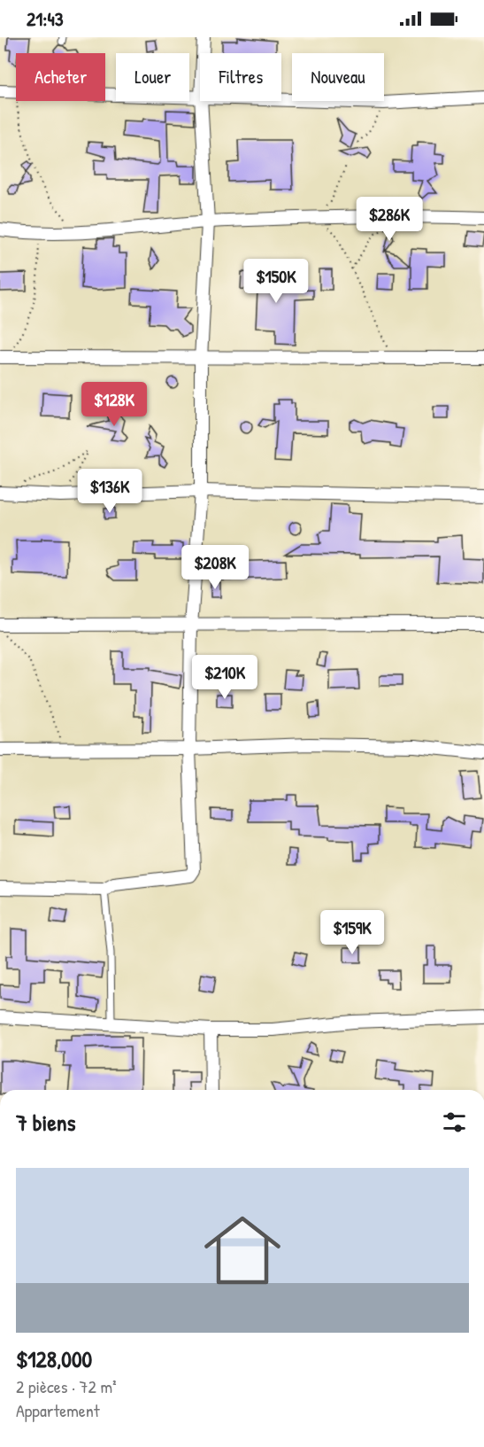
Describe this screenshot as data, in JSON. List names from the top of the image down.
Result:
{
  "page": {
    "status": "21:43",
    "chip": [
      "Acheter",
      "Louer",
      "Filtres",
      "Nouveau"
    ],
    "price": [
      "$286K",
      "$150K",
      "$128K",
      "$136K",
      "$208K",
      "$210K",
      "$159K"
    ],
    "heading": "7 biens",
    "list": [
      {
        "name": "$128,000",
        "note": "2 pièces · 72 m² · Appartement"
      }
    ]
  }
}
